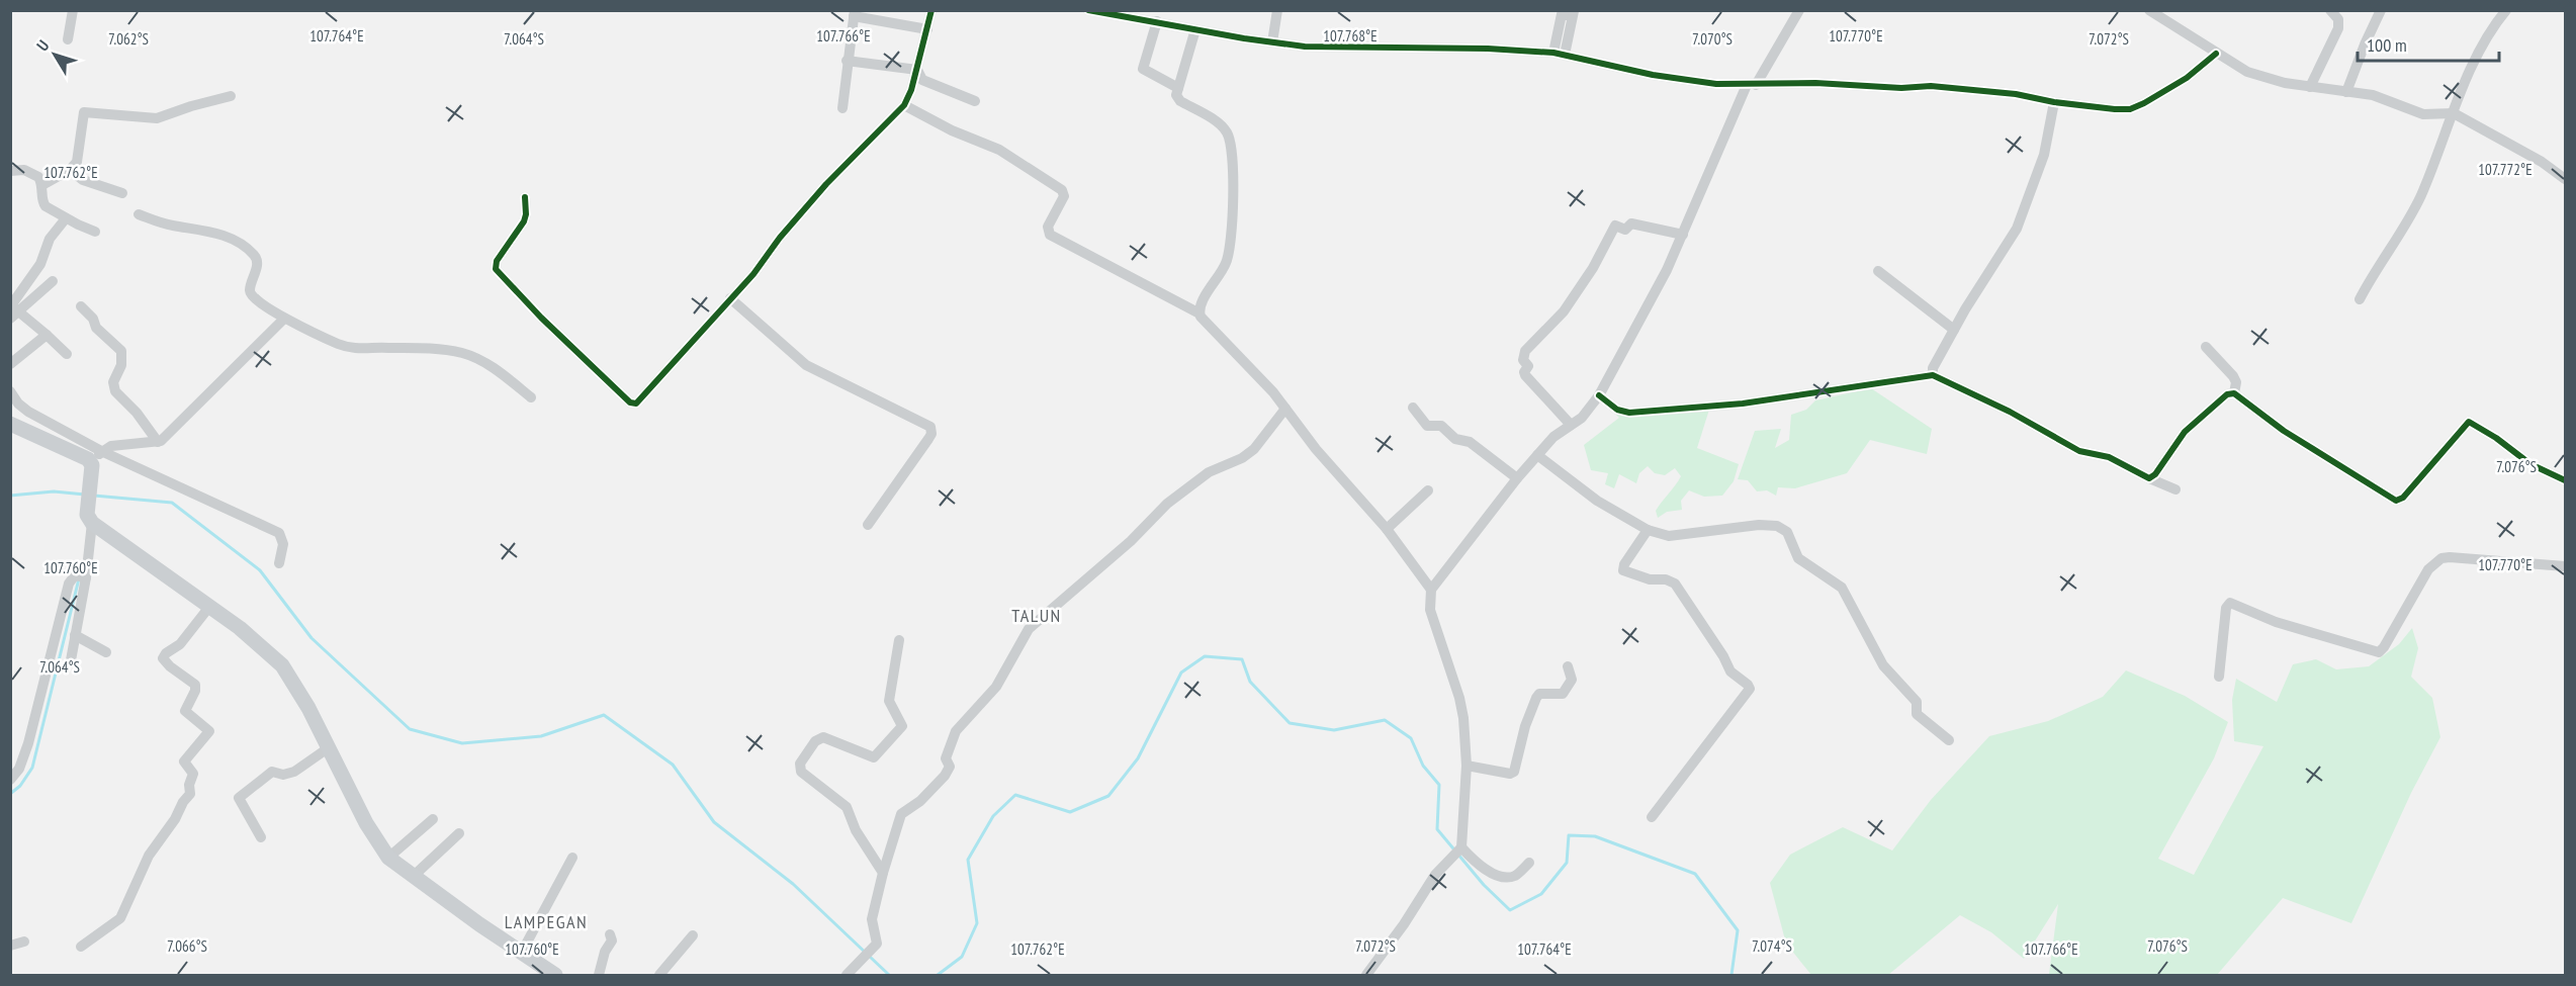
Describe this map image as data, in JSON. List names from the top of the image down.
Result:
{
  "districts": ["TALUN", "LAMPEGAN"],
  "scale_bar": "100 m",
  "north": "top left",
  "coordinates": [
    "107.764°E",
    "107.770°E",
    "107.766°E",
    "107.768°E",
    "7.062°S",
    "7.064°S",
    "7.070°S",
    "7.072°S",
    "107.772°E",
    "107.762°E",
    "7.076°S",
    "107.760°E",
    "7.066°S",
    "7.074°S"
  ]
}
